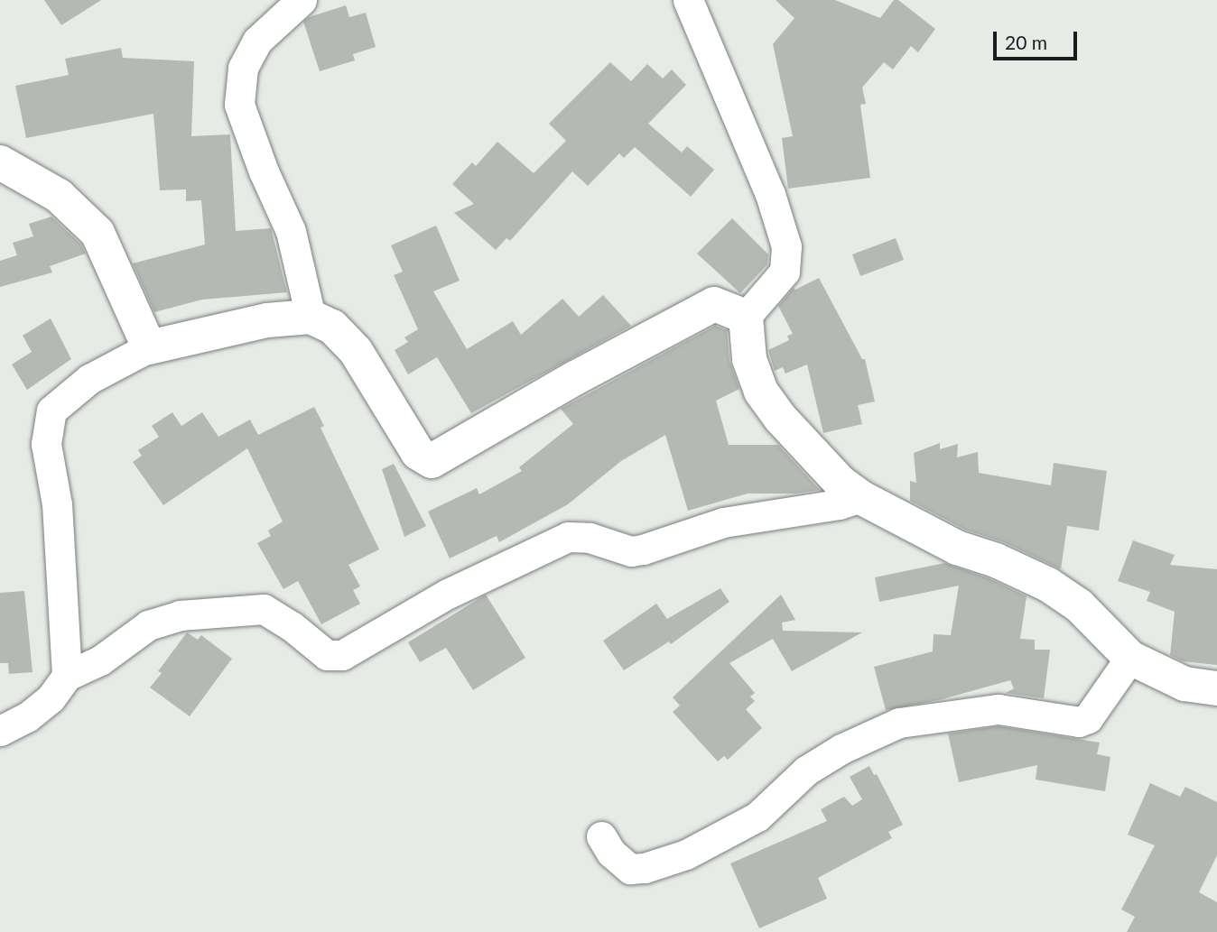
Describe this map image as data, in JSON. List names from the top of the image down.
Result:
{
  "scale_bar": "20 m"
}
